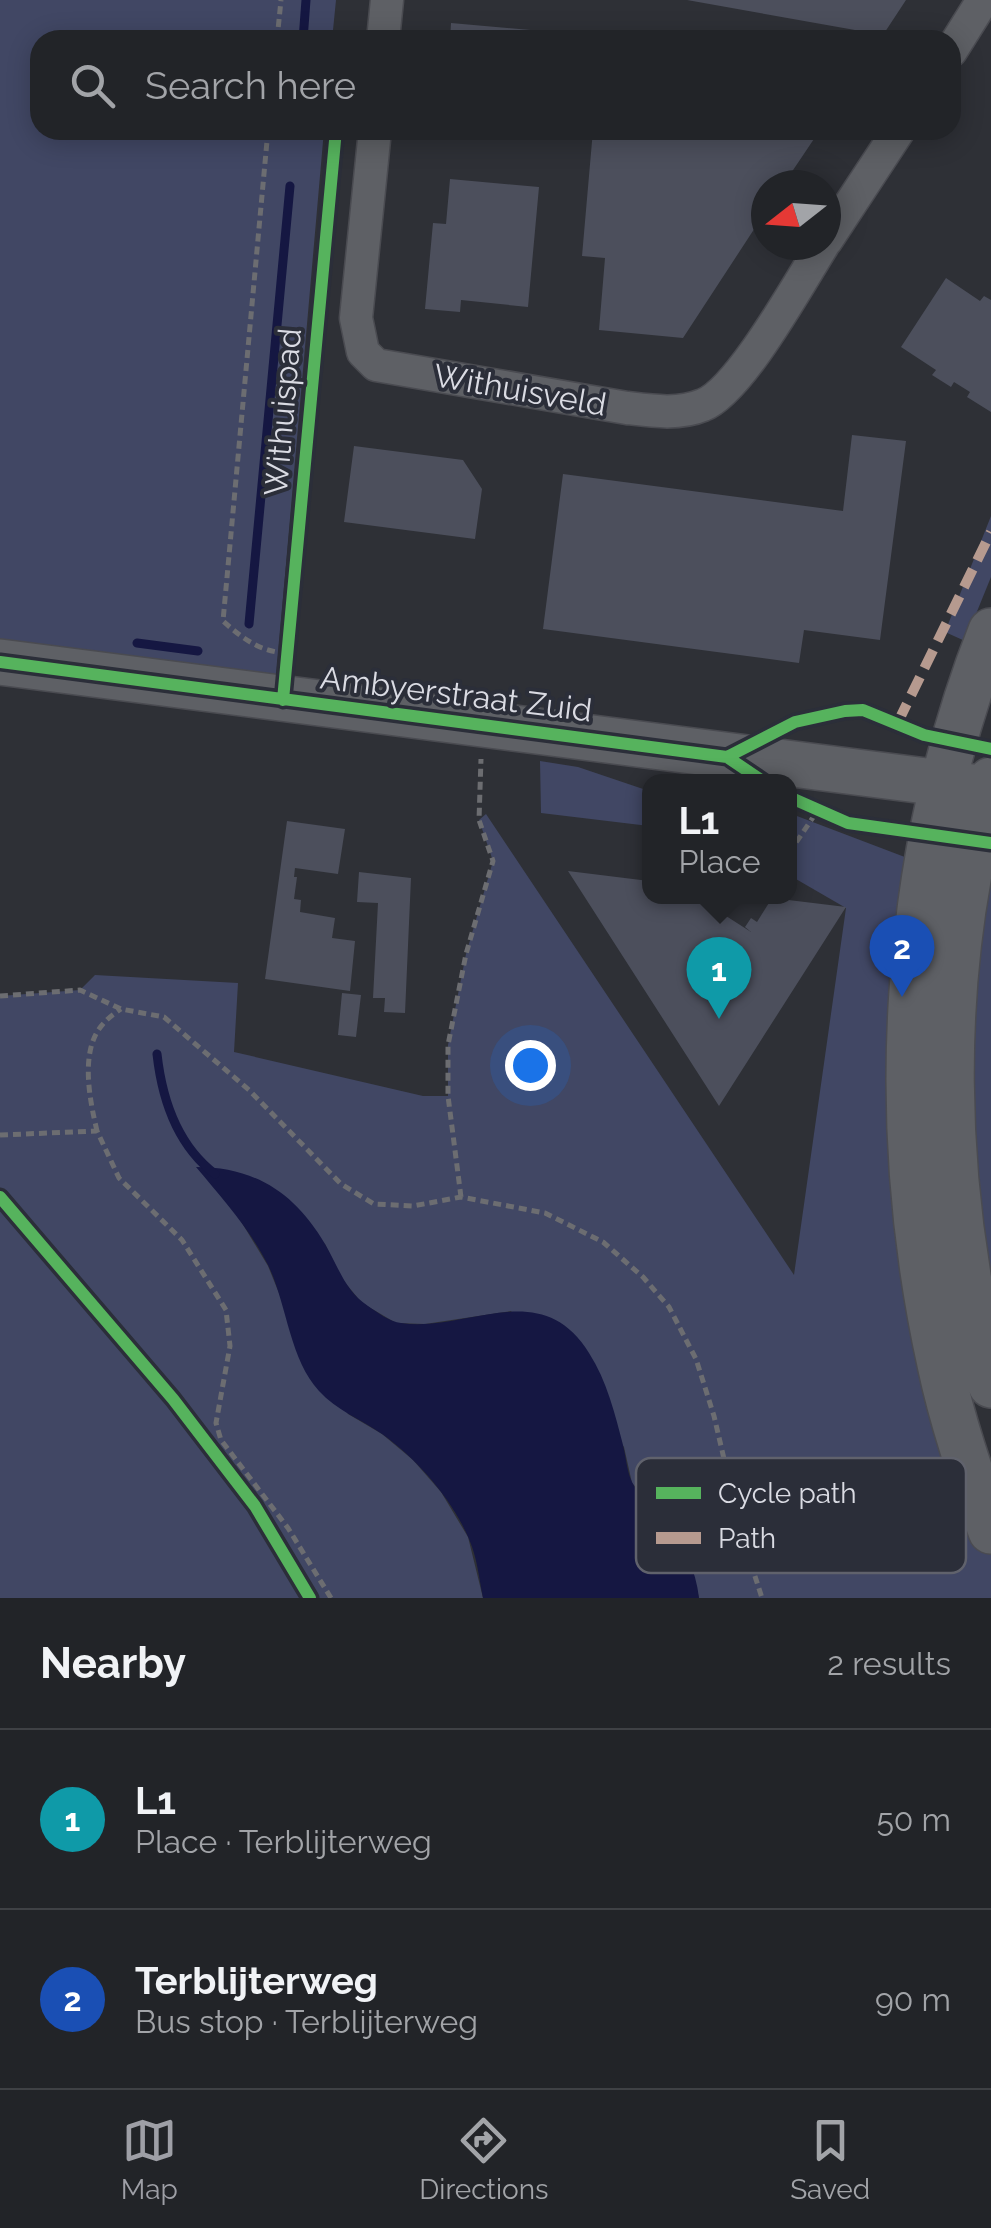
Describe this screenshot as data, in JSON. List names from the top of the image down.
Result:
{
  "streets": {
    "main road": ["Ambyerstraat Zuid"],
    "street": ["Withuisveld"],
    "cycle path": ["Withuispad"]
  },
  "legend": ["Cycle path", "Path"],
  "north": "left",
  "page": {
    "search": "Search here",
    "popup": ["L1", "Place"],
    "pins": ["2", "1"],
    "heading": ["Nearby", "2 results"],
    "list": [
      {
        "mark": "1",
        "name": "L1",
        "note": "Place · Terblijterweg",
        "value": "50 m"
      },
      {
        "mark": "2",
        "name": "Terblijterweg",
        "note": "Bus stop · Terblijterweg",
        "value": "90 m"
      }
    ],
    "nav": ["Map", "Directions", "Saved"]
  }
}
